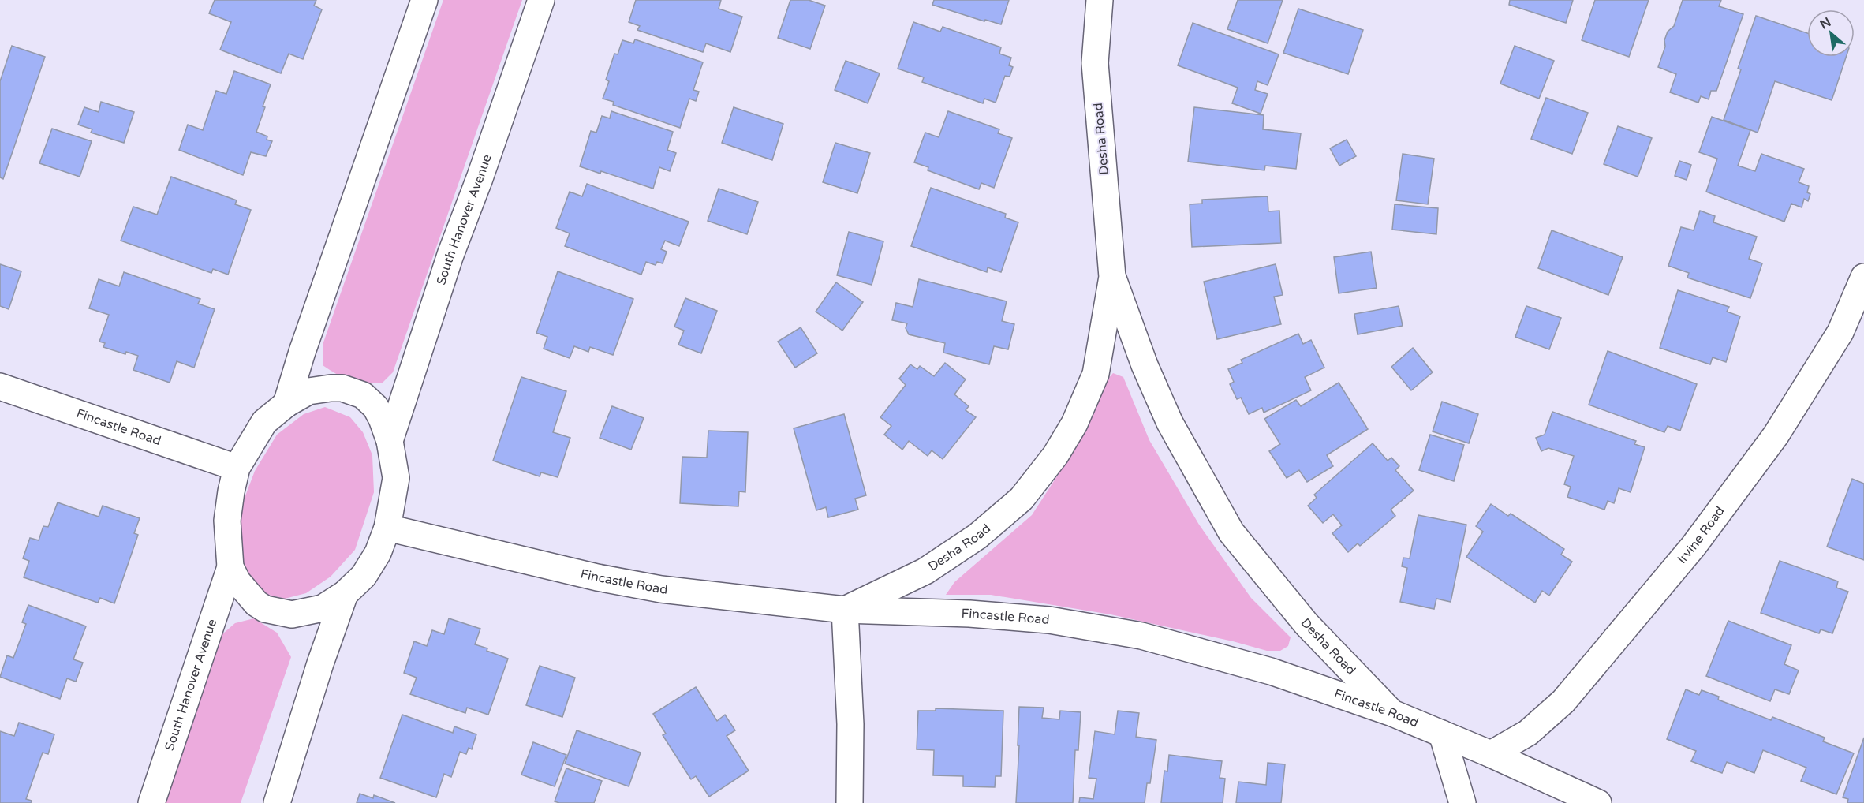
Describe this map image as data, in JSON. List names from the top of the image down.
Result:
{
  "streets": {
    "street": [
      "Desha Road",
      "South Hanover Avenue",
      "Fincastle Road",
      "Irvine Road"
    ]
  },
  "crossings": [
    ["Desha Road", "Fincastle Road"],
    ["South Hanover Avenue", "Fincastle Road"],
    ["Fincastle Road", "Irvine Road"]
  ],
  "north": "top left"
}
